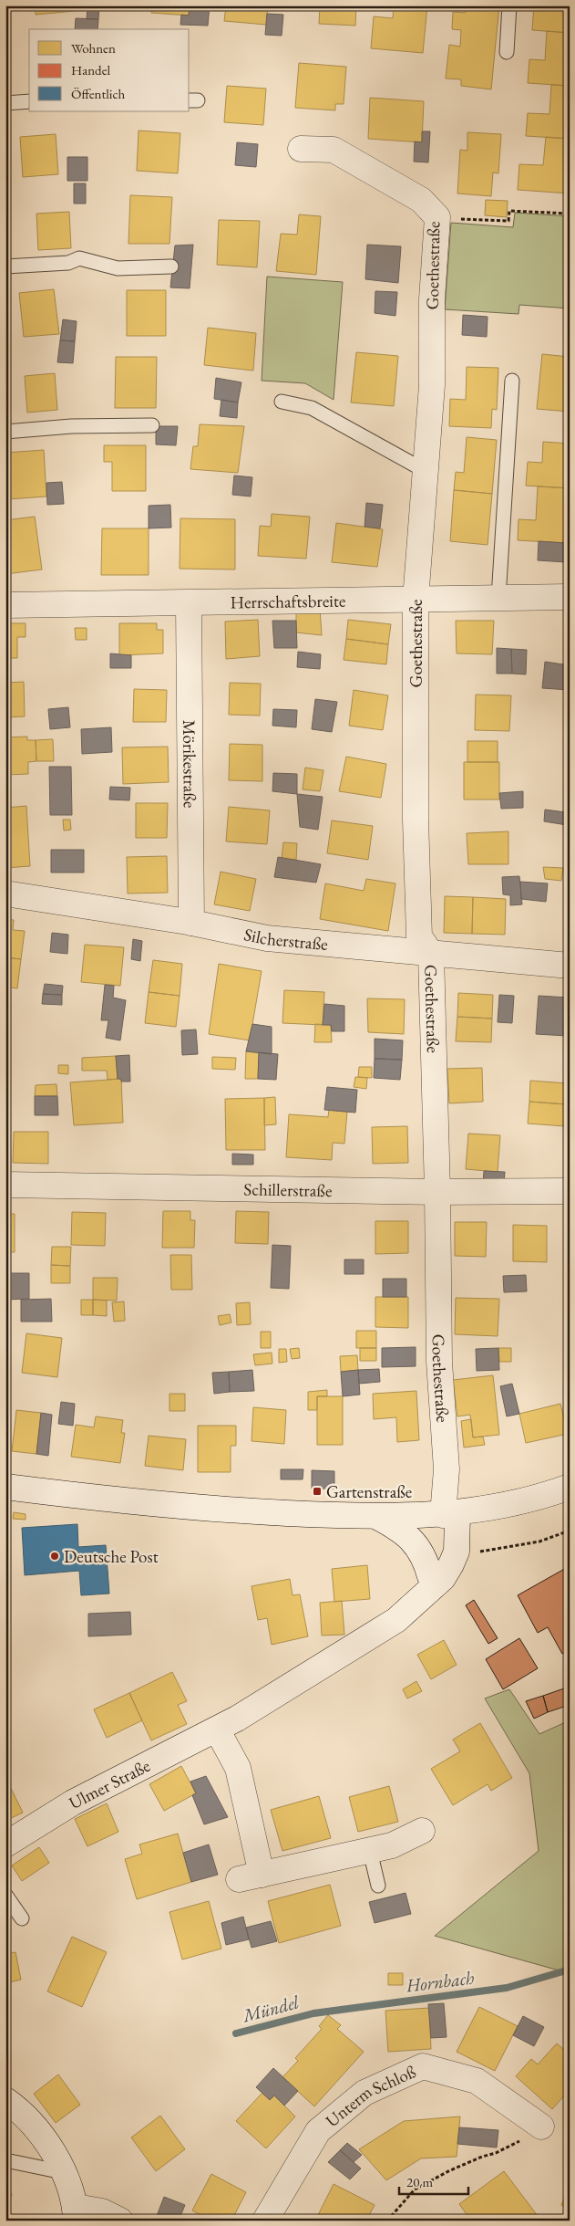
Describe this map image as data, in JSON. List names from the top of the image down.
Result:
{
  "streets": {
    "street": [
      "Goethestraße",
      "Herrschaftsbreite",
      "Mörikestraße",
      "Silcherstraße",
      "Schillerstraße",
      "Ulmer Straße",
      "Unterm Schloß"
    ]
  },
  "crossings": [
    ["Goethestraße", "Herrschaftsbreite"],
    ["Goethestraße", "Silcherstraße"],
    ["Goethestraße", "Schillerstraße"],
    ["Goethestraße", "Ulmer Straße"],
    ["Herrschaftsbreite", "Mörikestraße"],
    ["Mörikestraße", "Silcherstraße"]
  ],
  "water": ["Hornbach", "Mündel"],
  "places": {
    "transit": ["Gartenstraße"],
    "other": ["Deutsche Post"]
  },
  "legend": ["Wohnen", "Handel", "Öffentlich"],
  "scale_bar": "20 m"
}
